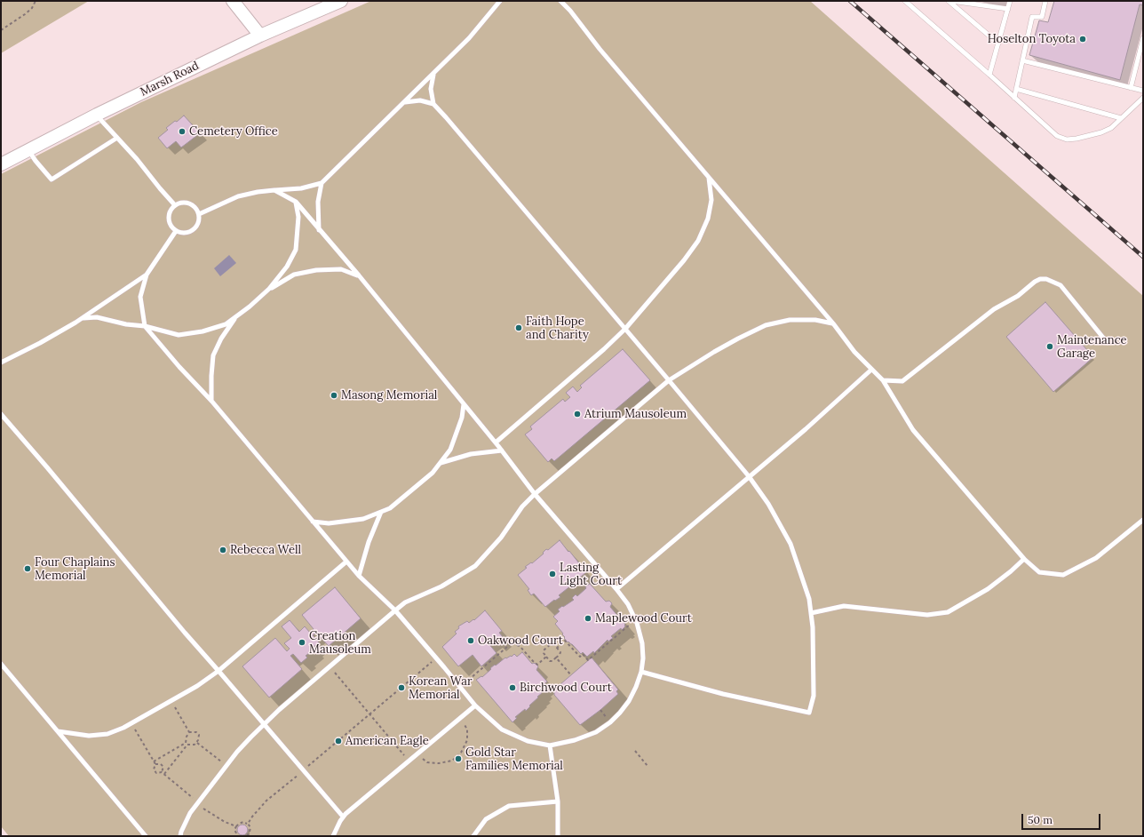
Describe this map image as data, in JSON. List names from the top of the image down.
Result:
{
  "streets": {
    "street": ["Marsh Road"]
  },
  "places": [
    "Hoselton Toyota",
    "Cemetery Office",
    "Faith Hope and Charity",
    "Maintenance Garage",
    "Masong Memorial",
    "Atrium Mausoleum",
    "Rebecca Well",
    "Four Chaplains Memorial",
    "Lasting Light Court",
    "Maplewood Court",
    "Oakwood Court",
    "Creation Mausoleum",
    "Korean War Memorial",
    "Birchwood Court",
    "American Eagle",
    "Gold Star Families Memorial"
  ],
  "scale_bar": "50 m"
}
